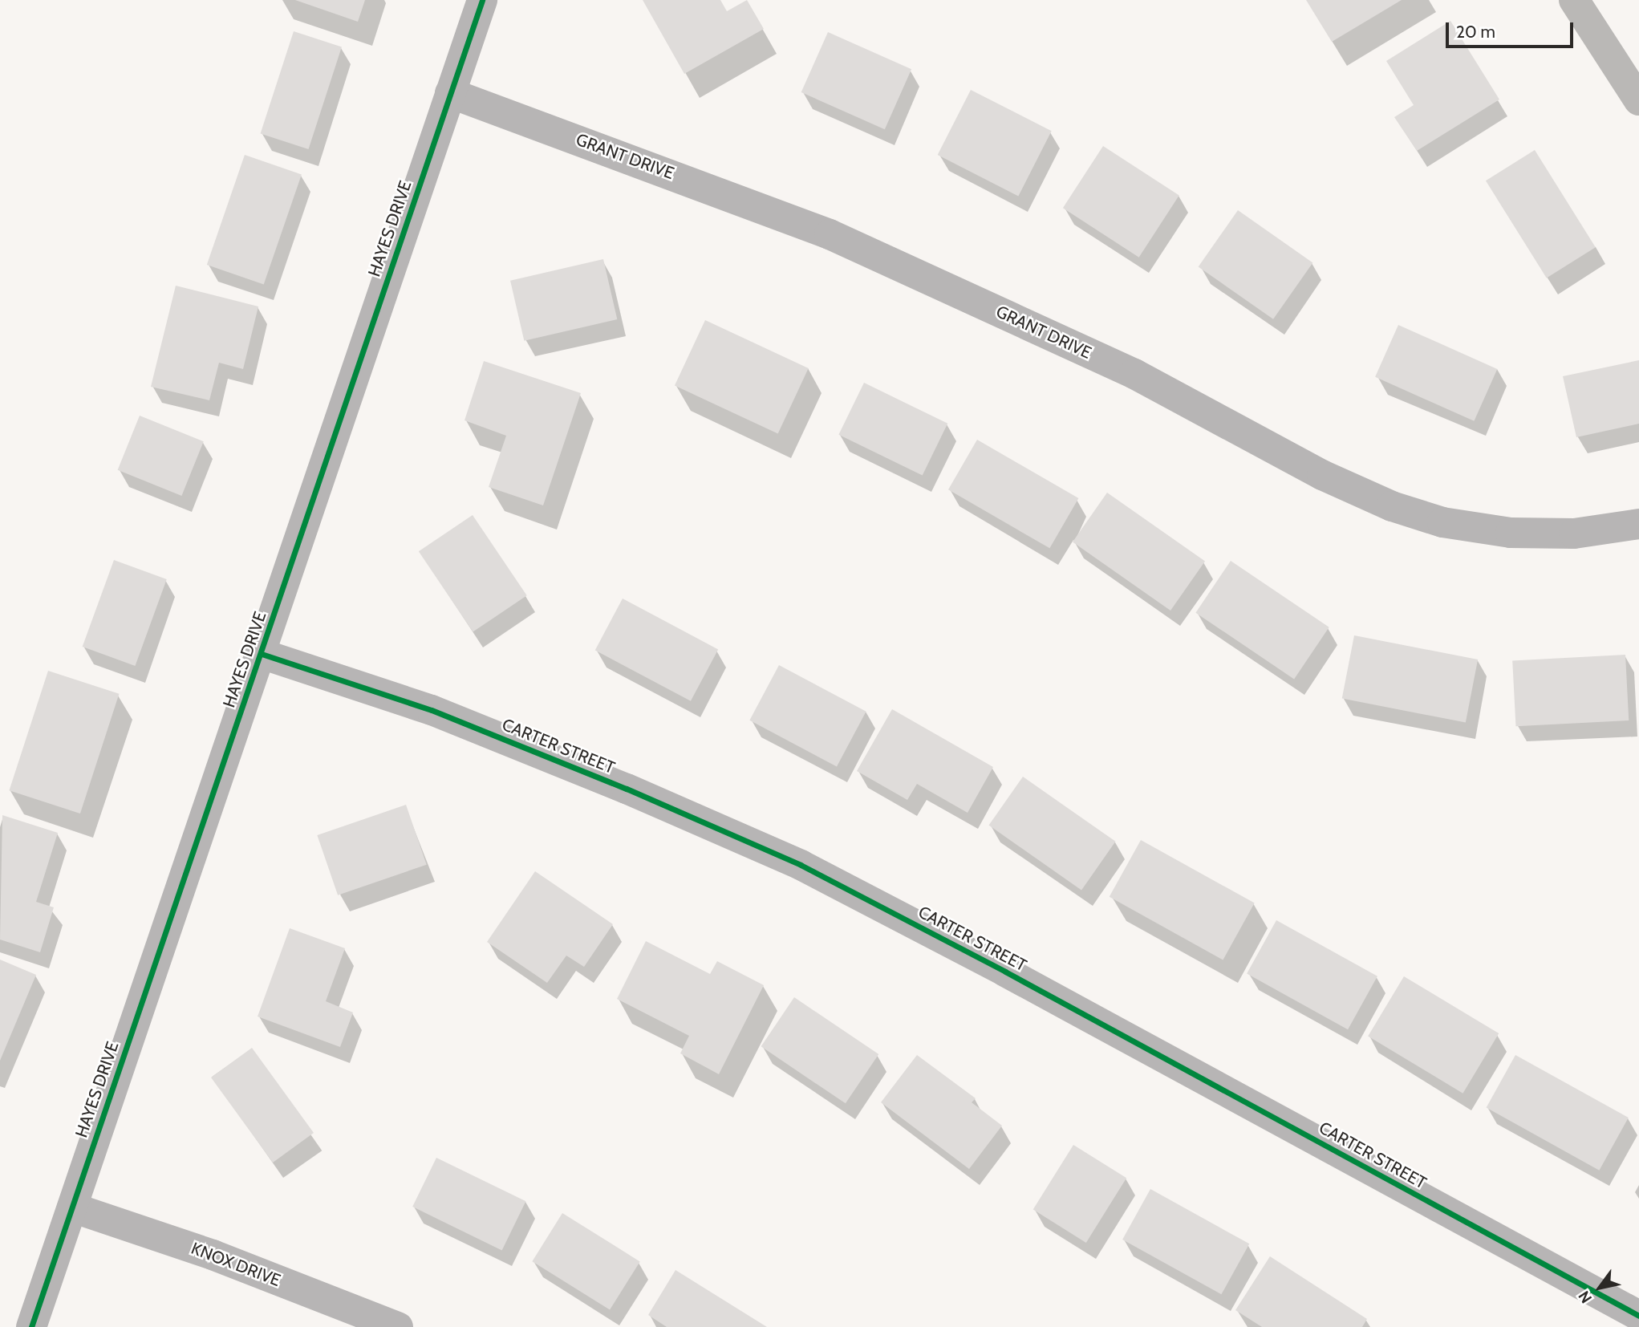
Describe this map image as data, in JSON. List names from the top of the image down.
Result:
{
  "streets": {
    "street": [
      "GRANT DRIVE",
      "HAYES DRIVE",
      "CARTER STREET",
      "KNOX DRIVE"
    ]
  },
  "crossings": [
    ["GRANT DRIVE", "HAYES DRIVE"],
    ["HAYES DRIVE", "CARTER STREET"],
    ["HAYES DRIVE", "KNOX DRIVE"]
  ],
  "scale_bar": "20 m",
  "north": "bottom left"
}
